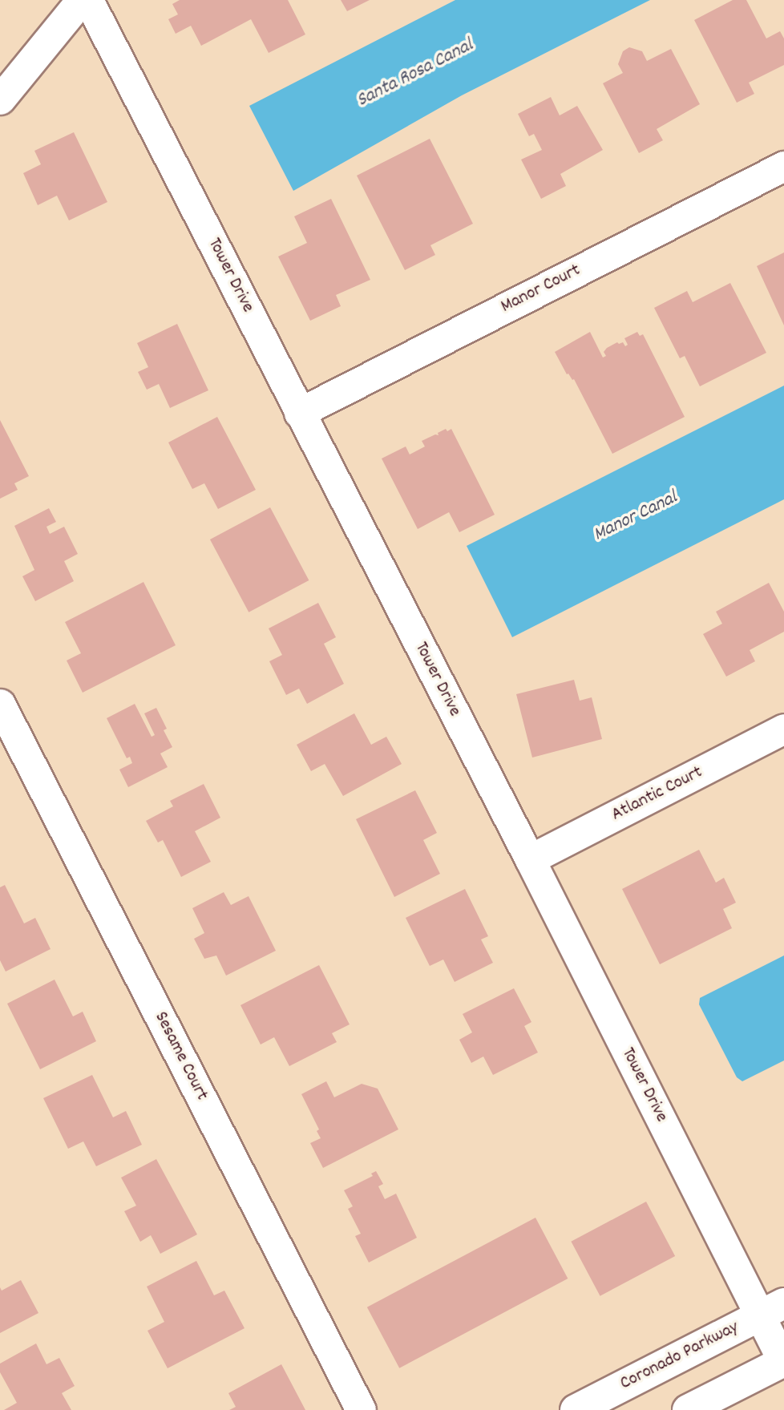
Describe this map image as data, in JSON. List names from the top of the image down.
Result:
{
  "streets": {
    "street": [
      "Tower Drive",
      "Manor Court",
      "Atlantic Court",
      "Sesame Court",
      "Coronado Parkway"
    ]
  },
  "crossings": [
    ["Tower Drive", "Manor Court"],
    ["Tower Drive", "Atlantic Court"],
    ["Tower Drive", "Coronado Parkway"]
  ],
  "water": ["Santa Rosa Canal", "Manor Canal"]
}
